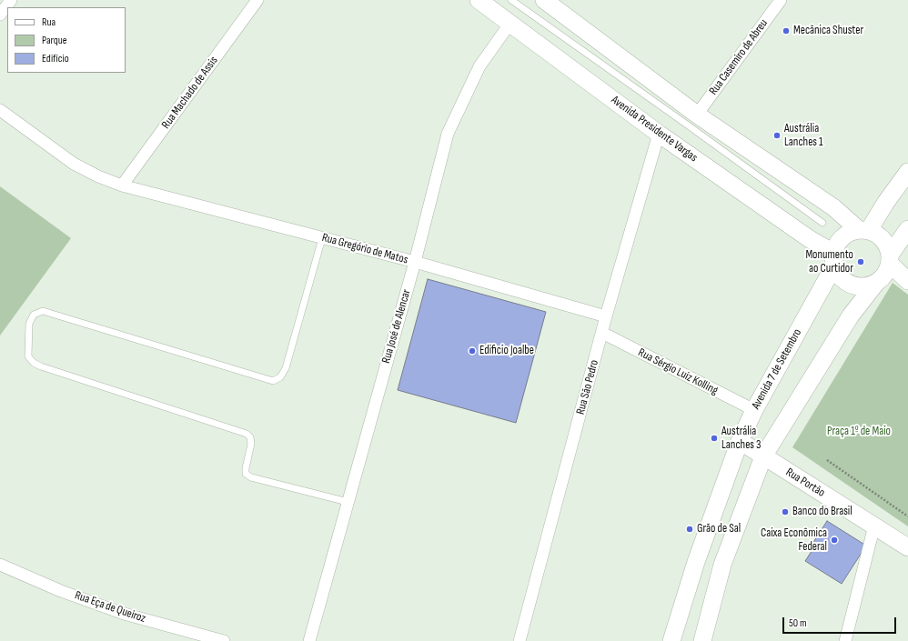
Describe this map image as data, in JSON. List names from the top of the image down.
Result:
{
  "streets": {
    "main road": ["Avenida Presidente Vargas", "Avenida 7 de Setembro", "Rua Portão"],
    "street": [
      "Rua Casemiro de Abreu",
      "Rua Machado de Assis",
      "Rua Gregório de Matos",
      "Rua José de Alencar",
      "Rua Sérgio Luiz Kolling",
      "Rua São Pedro",
      "Rua Eça de Queiroz"
    ]
  },
  "crossings": [
    ["Rua Machado de Assis", "Rua Gregório de Matos"],
    ["Avenida Presidente Vargas", "Rua José de Alencar"],
    ["Avenida Presidente Vargas", "Avenida 7 de Setembro"],
    ["Avenida Presidente Vargas", "Rua São Pedro"],
    ["Rua Gregório de Matos", "Rua José de Alencar"],
    ["Rua Gregório de Matos", "Rua São Pedro"],
    ["Avenida 7 de Setembro", "Rua Sérgio Luiz Kolling"],
    ["Avenida 7 de Setembro", "Rua Portão"],
    ["Rua Sérgio Luiz Kolling", "Rua São Pedro"]
  ],
  "parks": ["Praça 1º de Maio"],
  "places": [
    "Mecânica Shuster",
    "Austrália Lanches 1",
    "Monumento ao Curtidor",
    "Edificio Joalbe",
    "Austrália Lanches 3",
    "Banco do Brasil",
    "Grão de Sal",
    "Caixa Econômica Federal"
  ],
  "legend": ["Rua", "Parque", "Edifício"],
  "scale_bar": "50 m"
}
